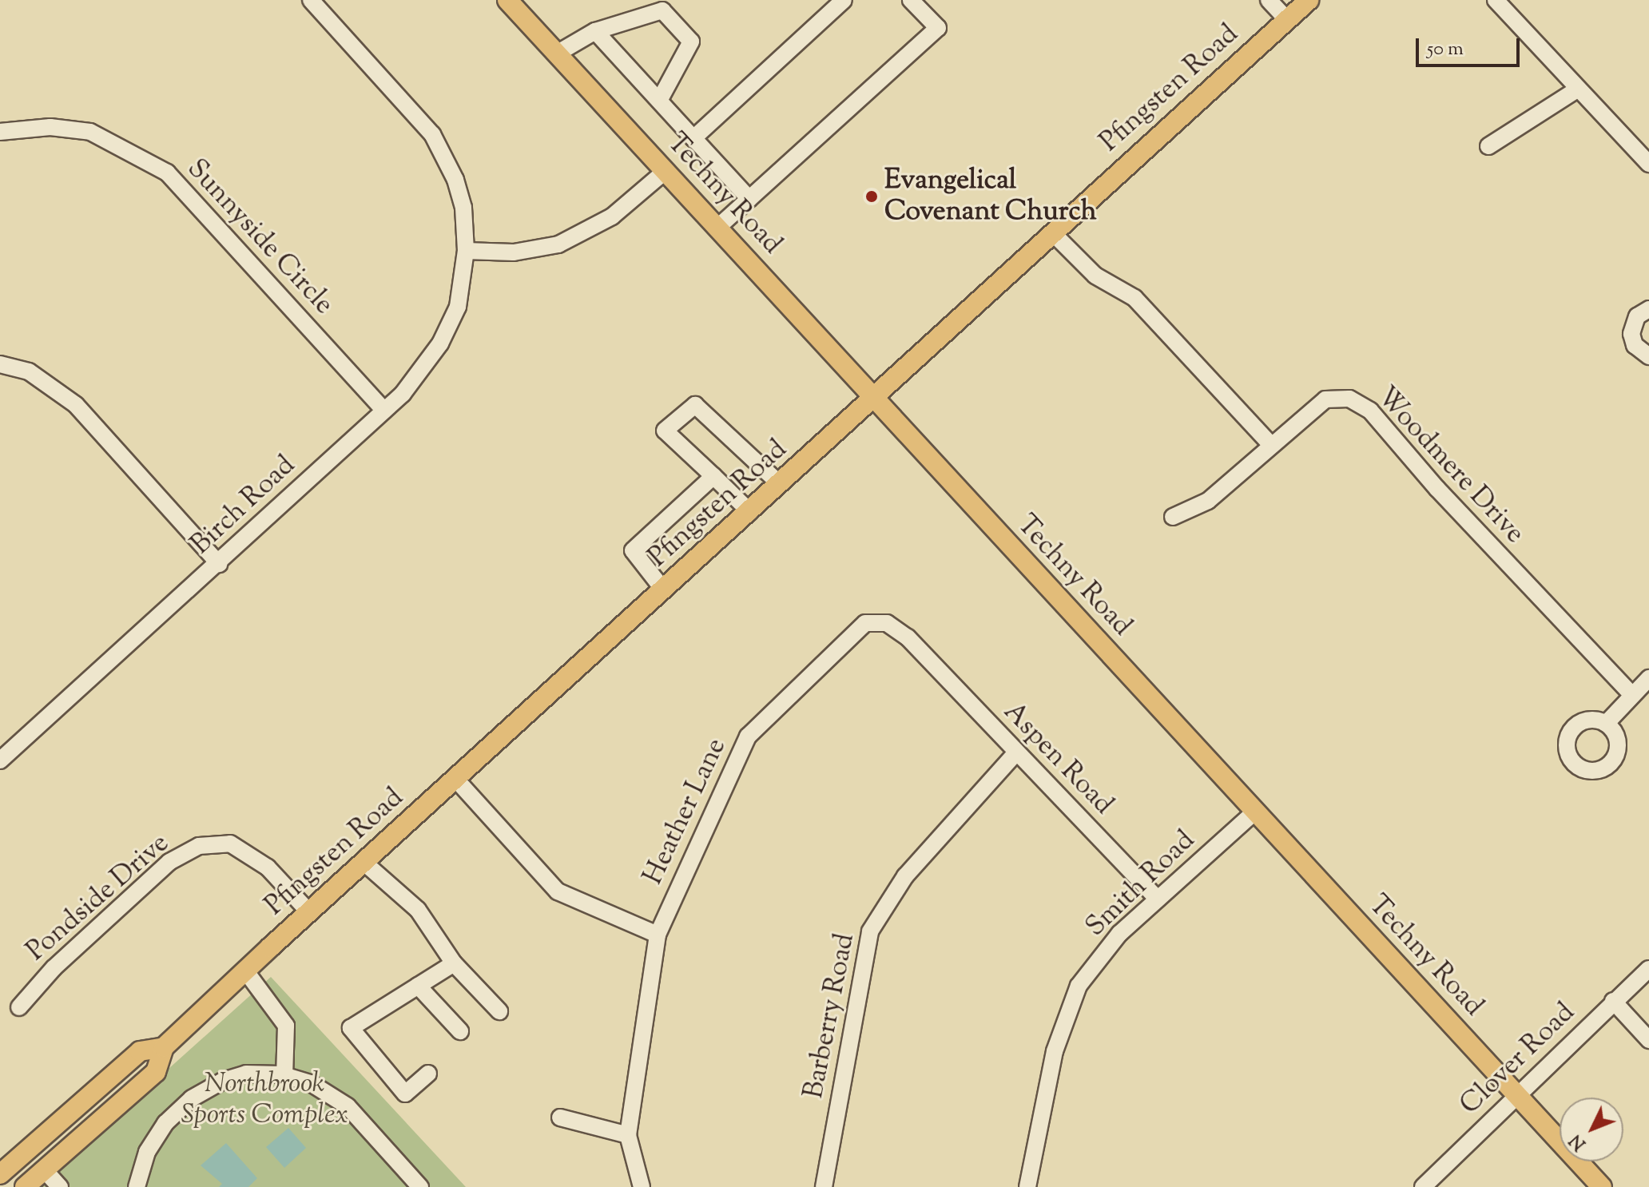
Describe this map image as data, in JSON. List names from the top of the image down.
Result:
{
  "streets": {
    "main road": ["Pfingsten Road", "Techny Road"],
    "street": [
      "Sunnyside Circle",
      "Woodmere Drive",
      "Birch Road",
      "Aspen Road",
      "Heather Lane",
      "Smith Road",
      "Pondside Drive",
      "Barberry Road",
      "Clover Road"
    ]
  },
  "crossings": [
    ["Pfingsten Road", "Techny Road"],
    ["Pfingsten Road", "Pondside Drive"],
    ["Techny Road", "Smith Road"],
    ["Techny Road", "Clover Road"],
    ["Sunnyside Circle", "Birch Road"],
    ["Aspen Road", "Heather Lane"],
    ["Aspen Road", "Smith Road"],
    ["Aspen Road", "Barberry Road"]
  ],
  "parks": ["Northbrook Sports Complex"],
  "places": ["Evangelical Covenant Church"],
  "scale_bar": "50 m",
  "north": "bottom left"
}
